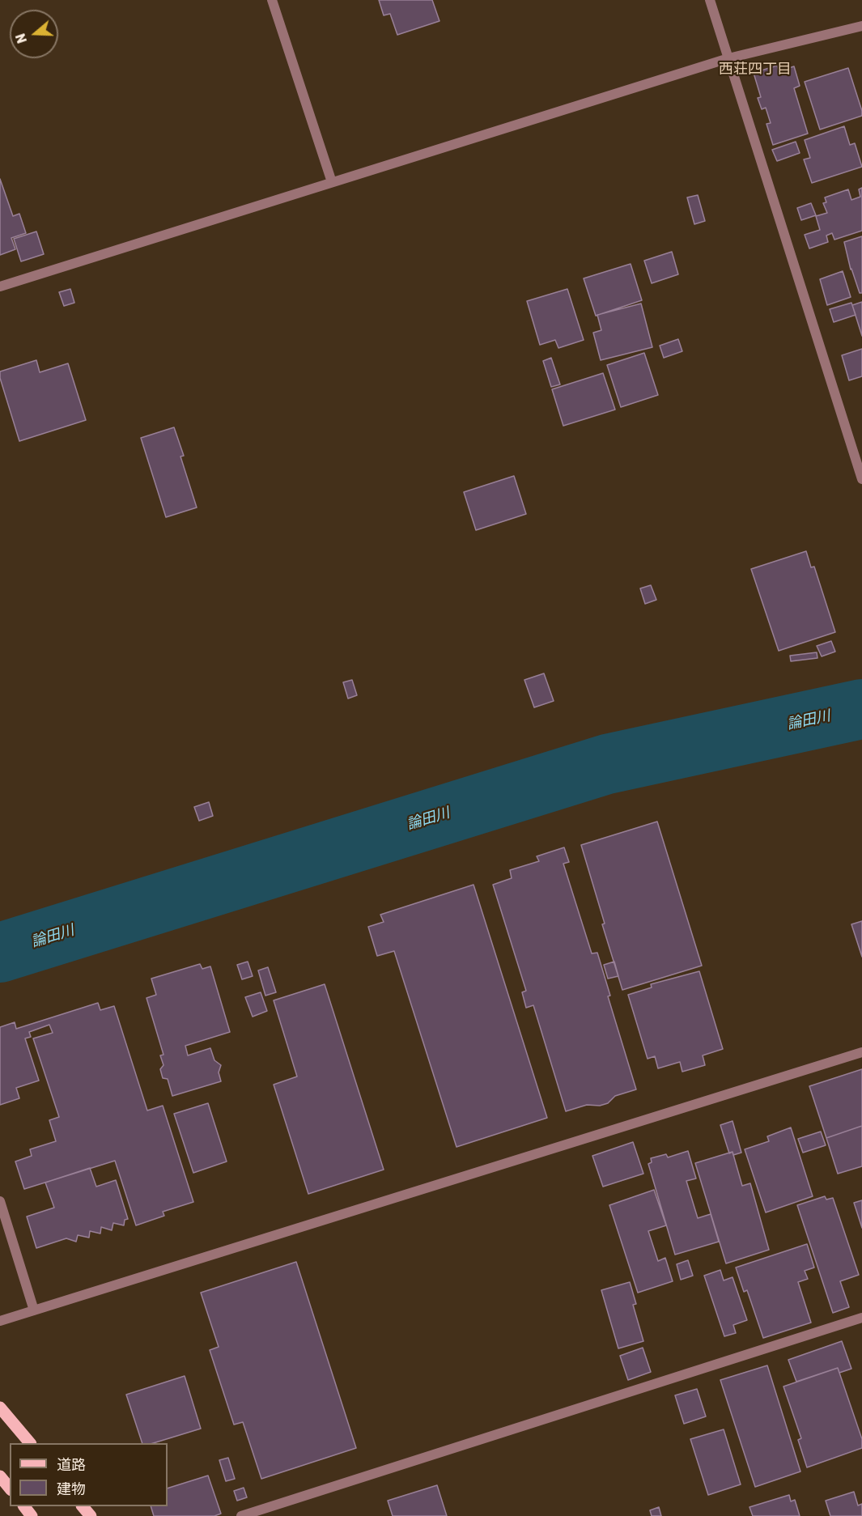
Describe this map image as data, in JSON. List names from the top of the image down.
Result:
{
  "districts": ["西荘四丁目"],
  "water": ["論田川"],
  "legend": ["道路", "建物"],
  "north": "left"
}
